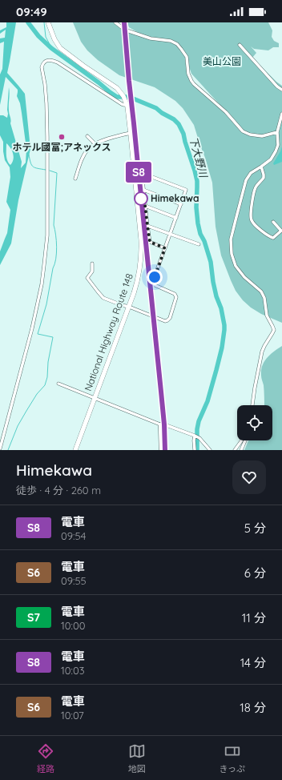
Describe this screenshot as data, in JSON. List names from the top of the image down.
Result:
{
  "streets": {
    "highway": ["National Highway Route 148"]
  },
  "water": ["下大野川"],
  "parks": ["美山公園"],
  "places": ["ホテル國富;アネックス", "Himekawa"],
  "page": {
    "status": "09:49",
    "on_map": "S8",
    "heading": ["Himekawa", "徒歩 · 4 分 · 260 m"],
    "list": [
      {
        "mark": "S8",
        "name": "電車",
        "note": "09:54",
        "value": "5 分"
      },
      {
        "mark": "S6",
        "name": "電車",
        "note": "09:55",
        "value": "6 分"
      },
      {
        "mark": "S7",
        "name": "電車",
        "note": "10:00",
        "value": "11 分"
      },
      {
        "mark": "S8",
        "name": "電車",
        "note": "10:03",
        "value": "14 分"
      },
      {
        "mark": "S6",
        "name": "電車",
        "note": "10:07",
        "value": "18 分"
      }
    ],
    "tabs": ["経路", "地図", "きっぷ"]
  }
}
